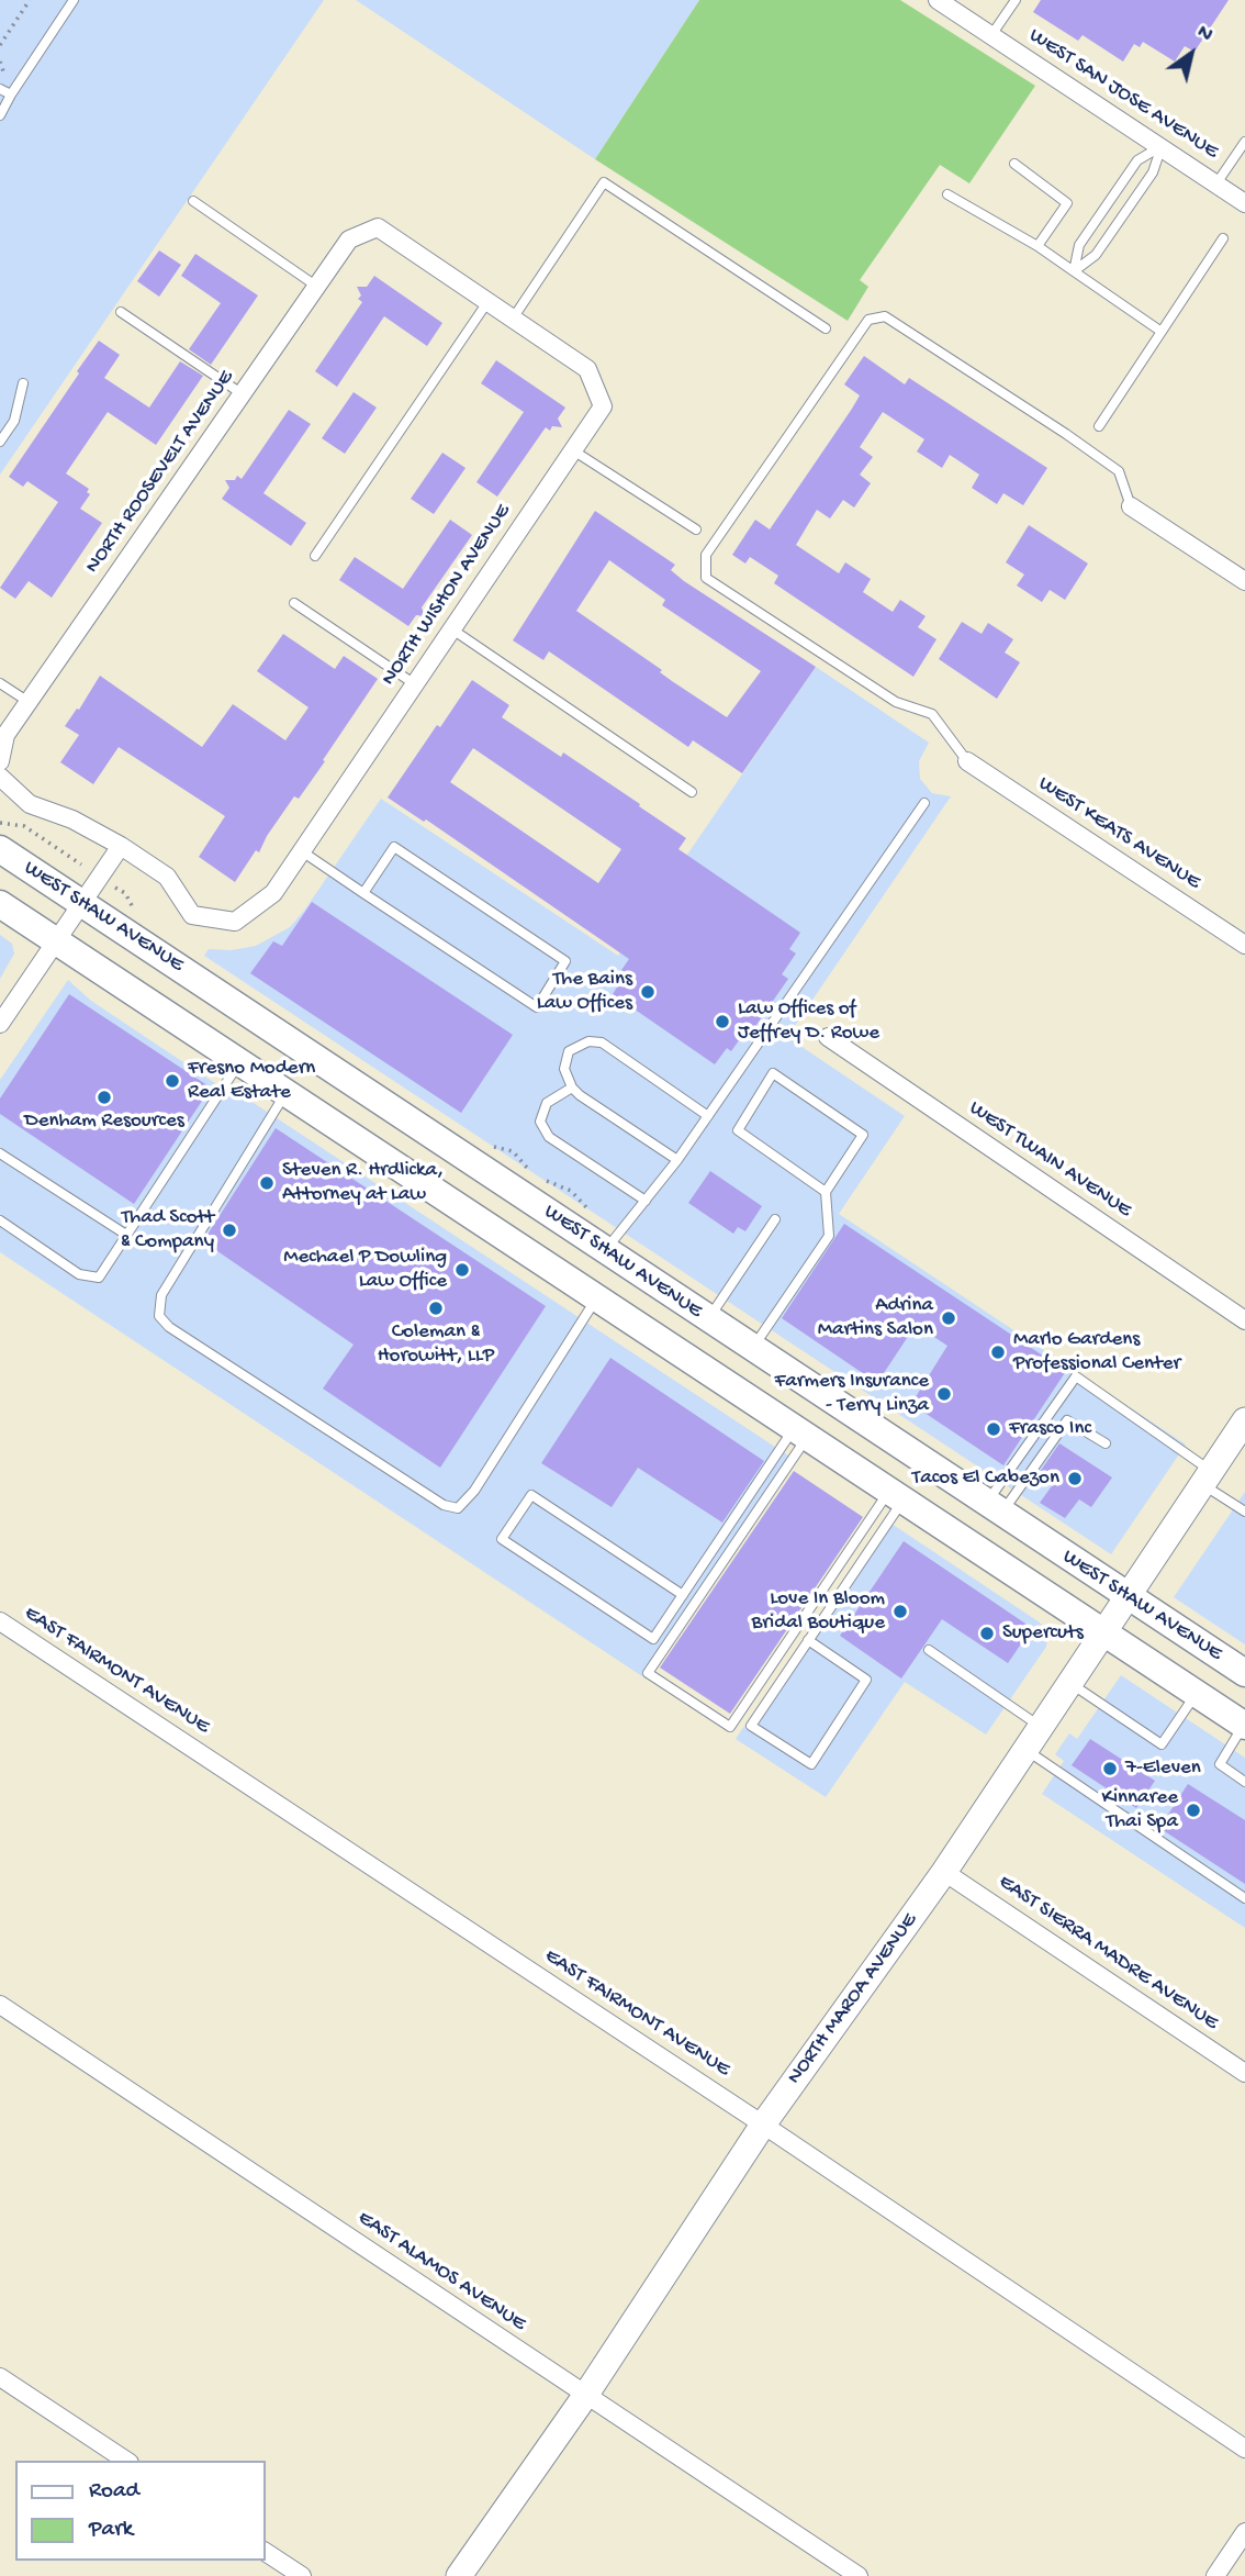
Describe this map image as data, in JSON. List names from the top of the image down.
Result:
{
  "streets": {
    "main road": ["WEST SHAW AVENUE", "NORTH MAROA AVENUE"],
    "street": [
      "WEST SAN JOSE AVENUE",
      "NORTH ROOSEVELT AVENUE",
      "NORTH WISHON AVENUE",
      "WEST KEATS AVENUE",
      "WEST TWAIN AVENUE",
      "EAST FAIRMONT AVENUE",
      "EAST SIERRA MADRE AVENUE",
      "EAST ALAMOS AVENUE"
    ]
  },
  "crossings": [
    ["NORTH ROOSEVELT AVENUE", "NORTH WISHON AVENUE"],
    ["WEST SHAW AVENUE", "NORTH MAROA AVENUE"],
    ["EAST FAIRMONT AVENUE", "NORTH MAROA AVENUE"],
    ["EAST SIERRA MADRE AVENUE", "NORTH MAROA AVENUE"],
    ["NORTH MAROA AVENUE", "EAST ALAMOS AVENUE"]
  ],
  "places": [
    "The Bains Law Offices",
    "Law Offices of Jeffrey D. Rowe",
    "Fresno Modern Real Estate",
    "Denham Resources",
    "Steven R. Hrdlicka, Attorney at Law",
    "Thad Scott & Company",
    "Mechael P Dowling Law Office",
    "Coleman & Horowitt, LLP",
    "Adrina Martins Salon",
    "Marlo Gardens Professional Center",
    "Farmers Insurance - Terry Linza",
    "Frasco Inc",
    "Tacos El Cabezon",
    "Love In Bloom Bridal Boutique",
    "Supercuts",
    "7-Eleven",
    "Kinnaree Thai Spa"
  ],
  "legend": ["Road", "Park"],
  "north": "top right"
}
